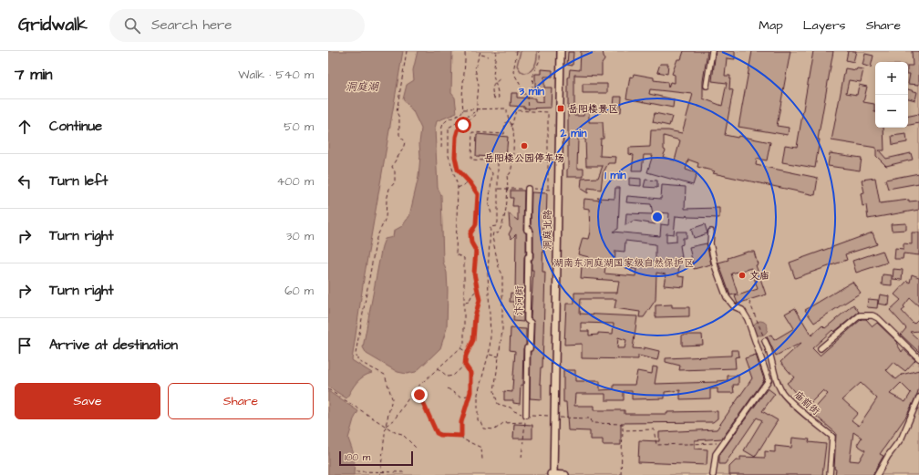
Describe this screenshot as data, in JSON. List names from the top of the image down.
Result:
{
  "streets": {
    "main road": ["洞庭北路"],
    "street": ["汴河街", "庙前街"]
  },
  "water": ["洞庭湖"],
  "parks": ["湖南东洞庭湖国家级自然保护区"],
  "places": {
    "transit": ["岳阳楼景区"],
    "other": ["岳阳楼公园停车场", "文庙"]
  },
  "scale_bar": "100 m",
  "page": {
    "header": "Gridwalk",
    "search": "Search here",
    "nav": ["Map", "Layers", "Share"],
    "heading": ["7 min", "Walk · 540 m"],
    "map_buttons": ["+", "−"],
    "list": [
      ["Continue", "50 m"],
      ["Turn left", "400 m"],
      ["Turn right", "30 m"],
      ["Turn right", "60 m"],
      "Arrive at destination"
    ],
    "buttons": ["Save", "Share"],
    "scale": "100 m"
  },
  "rings": ["3 min", "2 min", "1 min"]
}
